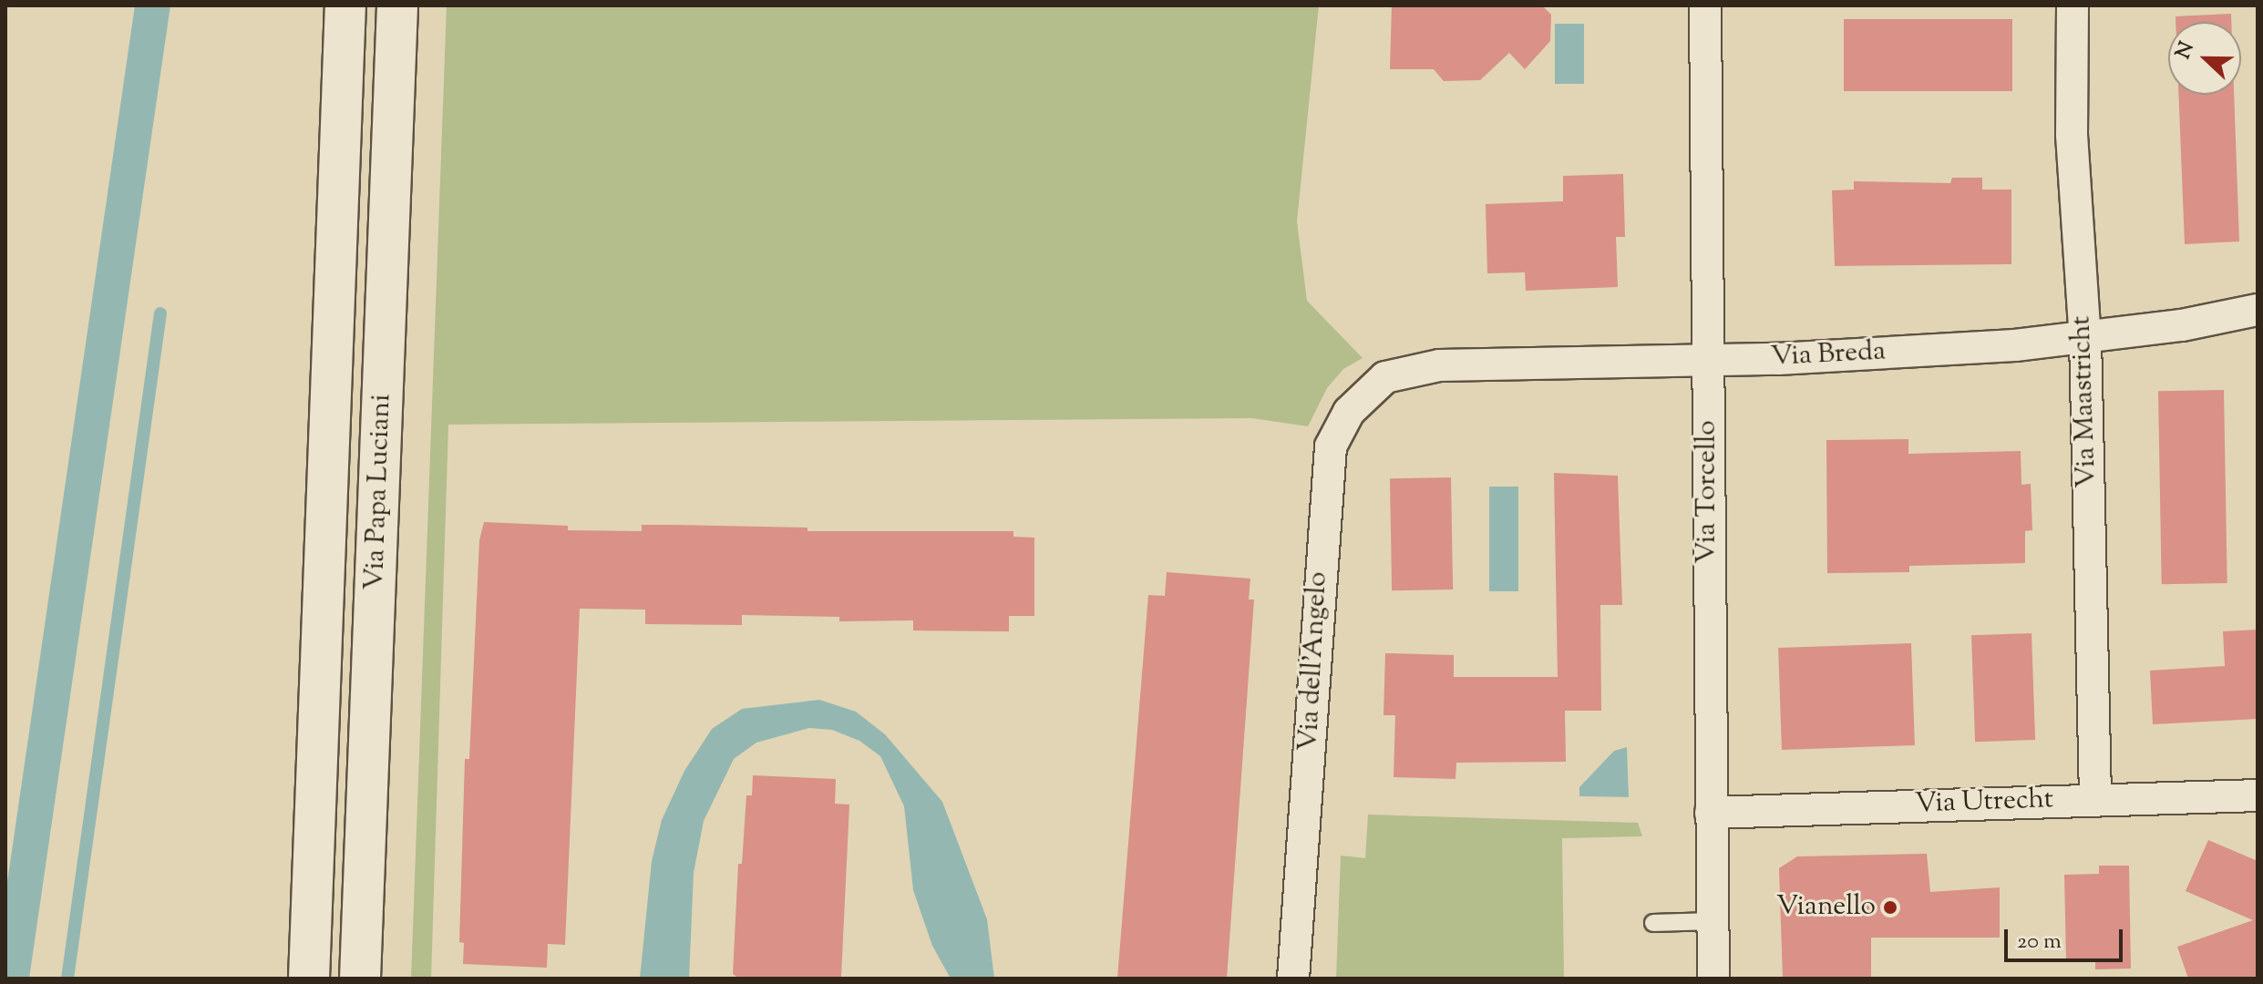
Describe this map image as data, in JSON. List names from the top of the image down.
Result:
{
  "streets": {
    "main road": ["Via Papa Luciani"],
    "street": [
      "Via Breda",
      "Via Maastricht",
      "Via Torcello",
      "Via dell'Angelo",
      "Via Utrecht"
    ]
  },
  "crossings": [
    ["Via Breda", "Via Maastricht"],
    ["Via Breda", "Via Torcello"],
    ["Via Breda", "Via dell'Angelo"],
    ["Via Maastricht", "Via Utrecht"],
    ["Via Torcello", "Via Utrecht"]
  ],
  "places": ["Vianello"],
  "scale_bar": "20 m",
  "north": "left"
}
